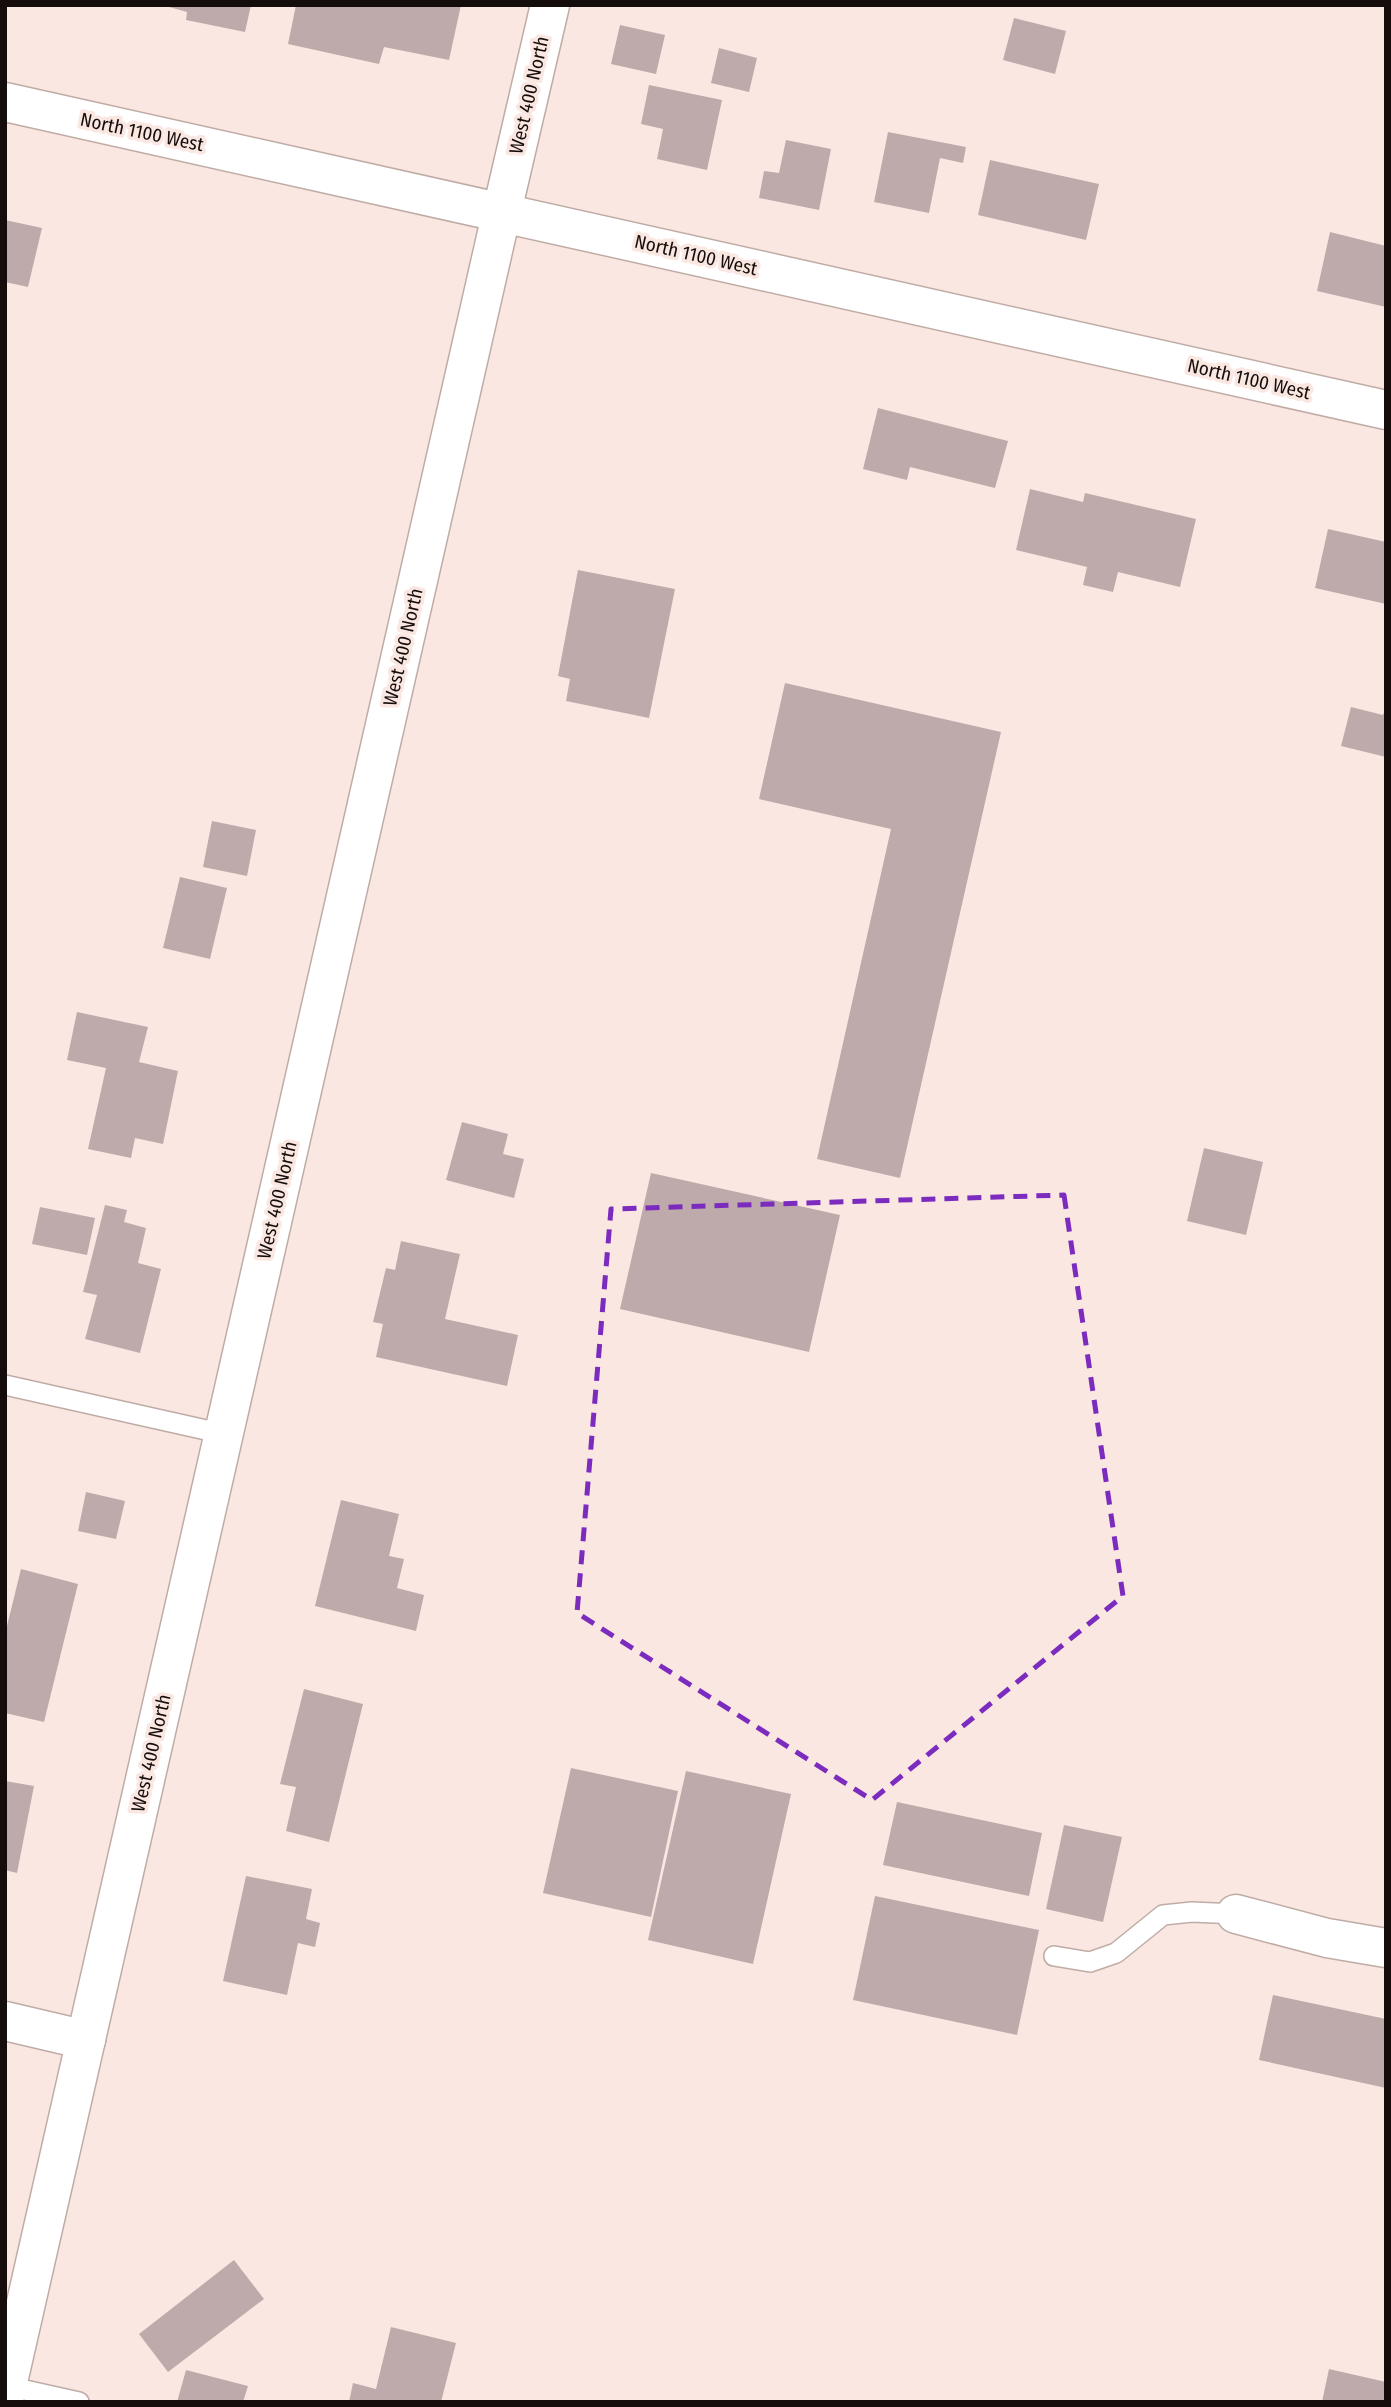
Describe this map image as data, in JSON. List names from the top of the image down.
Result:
{
  "streets": {
    "street": ["West 400 North", "North 1100 West"]
  },
  "crossings": [
    ["West 400 North", "North 1100 West"]
  ]
}
